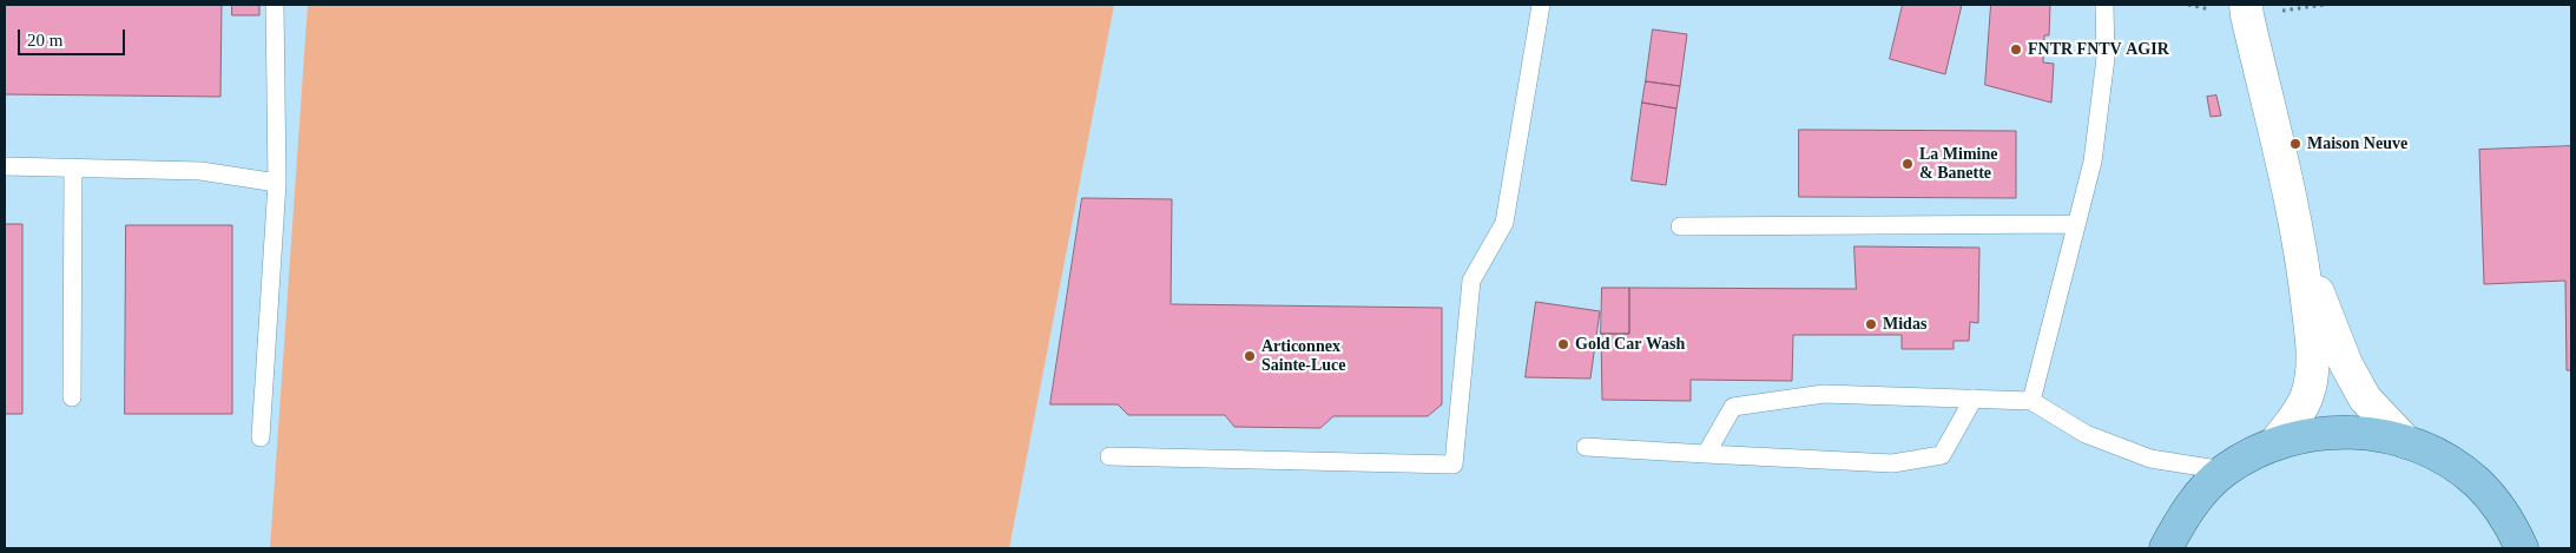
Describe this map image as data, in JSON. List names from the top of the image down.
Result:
{
  "places": [
    "FNTR FNTV AGIR",
    "Maison Neuve",
    "La Mimine & Banette",
    "Midas",
    "Gold Car Wash",
    "Articonnex Sainte-Luce"
  ],
  "scale_bar": "20 m"
}
